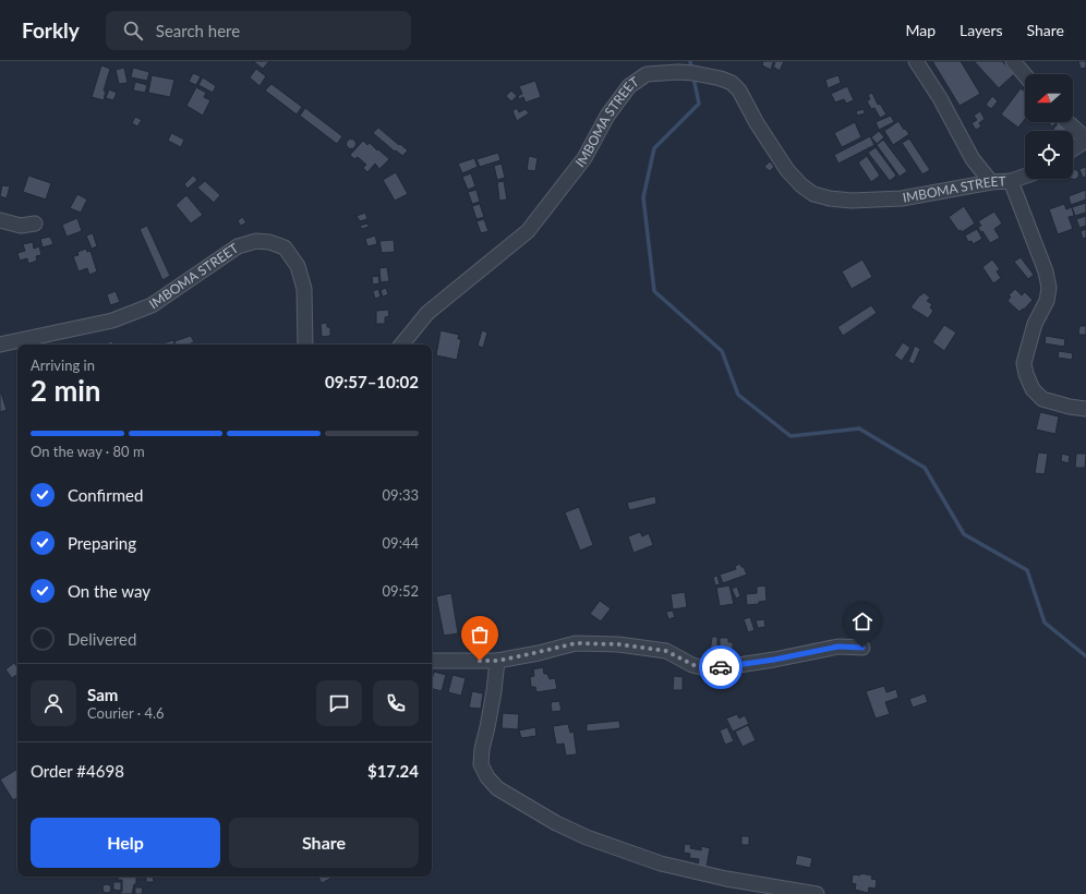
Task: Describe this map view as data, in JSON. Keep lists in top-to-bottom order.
{
  "streets": {
    "street": ["IMBOMA STREET"]
  },
  "north": "left",
  "page": {
    "header": "Forkly",
    "search": "Search here",
    "nav": ["Map", "Layers", "Share"],
    "heading": ["2 min", "Arriving in", "09:57–10:02"],
    "panel": [
      "Sam",
      "Courier · 4.6",
      "Order #4698",
      "$17.24"
    ],
    "bar": "On the way · 80 m",
    "list": [
      ["Confirmed", "09:33"],
      ["Preparing", "09:44"],
      ["On the way", "09:52"],
      "Delivered"
    ],
    "buttons": ["Help", "Share"]
  }
}
